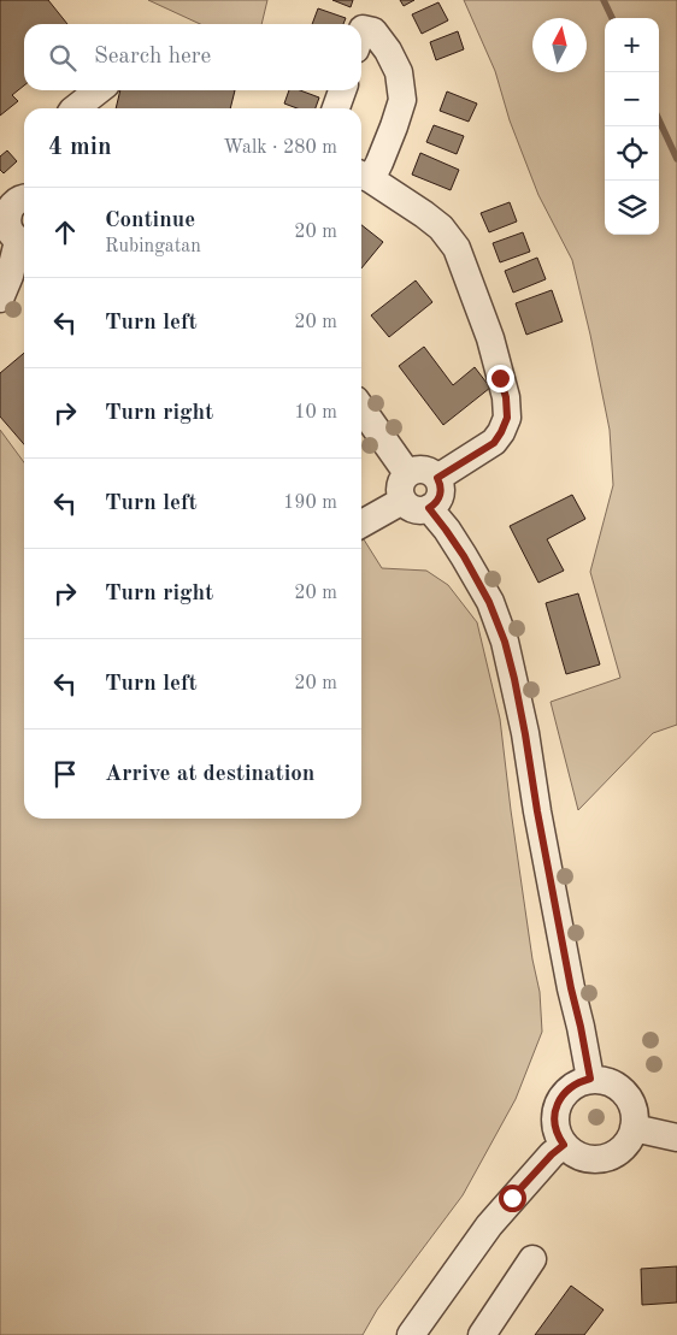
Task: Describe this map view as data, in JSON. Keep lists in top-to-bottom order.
{
  "north": "top",
  "page": {
    "map_buttons": ["+", "−"],
    "search": "Search here",
    "heading": ["4 min", "Walk · 280 m"],
    "list": [
      ["Continue", "Rubingatan", "20 m"],
      ["Turn left", "20 m"],
      ["Turn right", "10 m"],
      ["Turn left", "190 m"],
      ["Turn right", "20 m"],
      ["Turn left", "20 m"],
      "Arrive at destination"
    ]
  }
}
